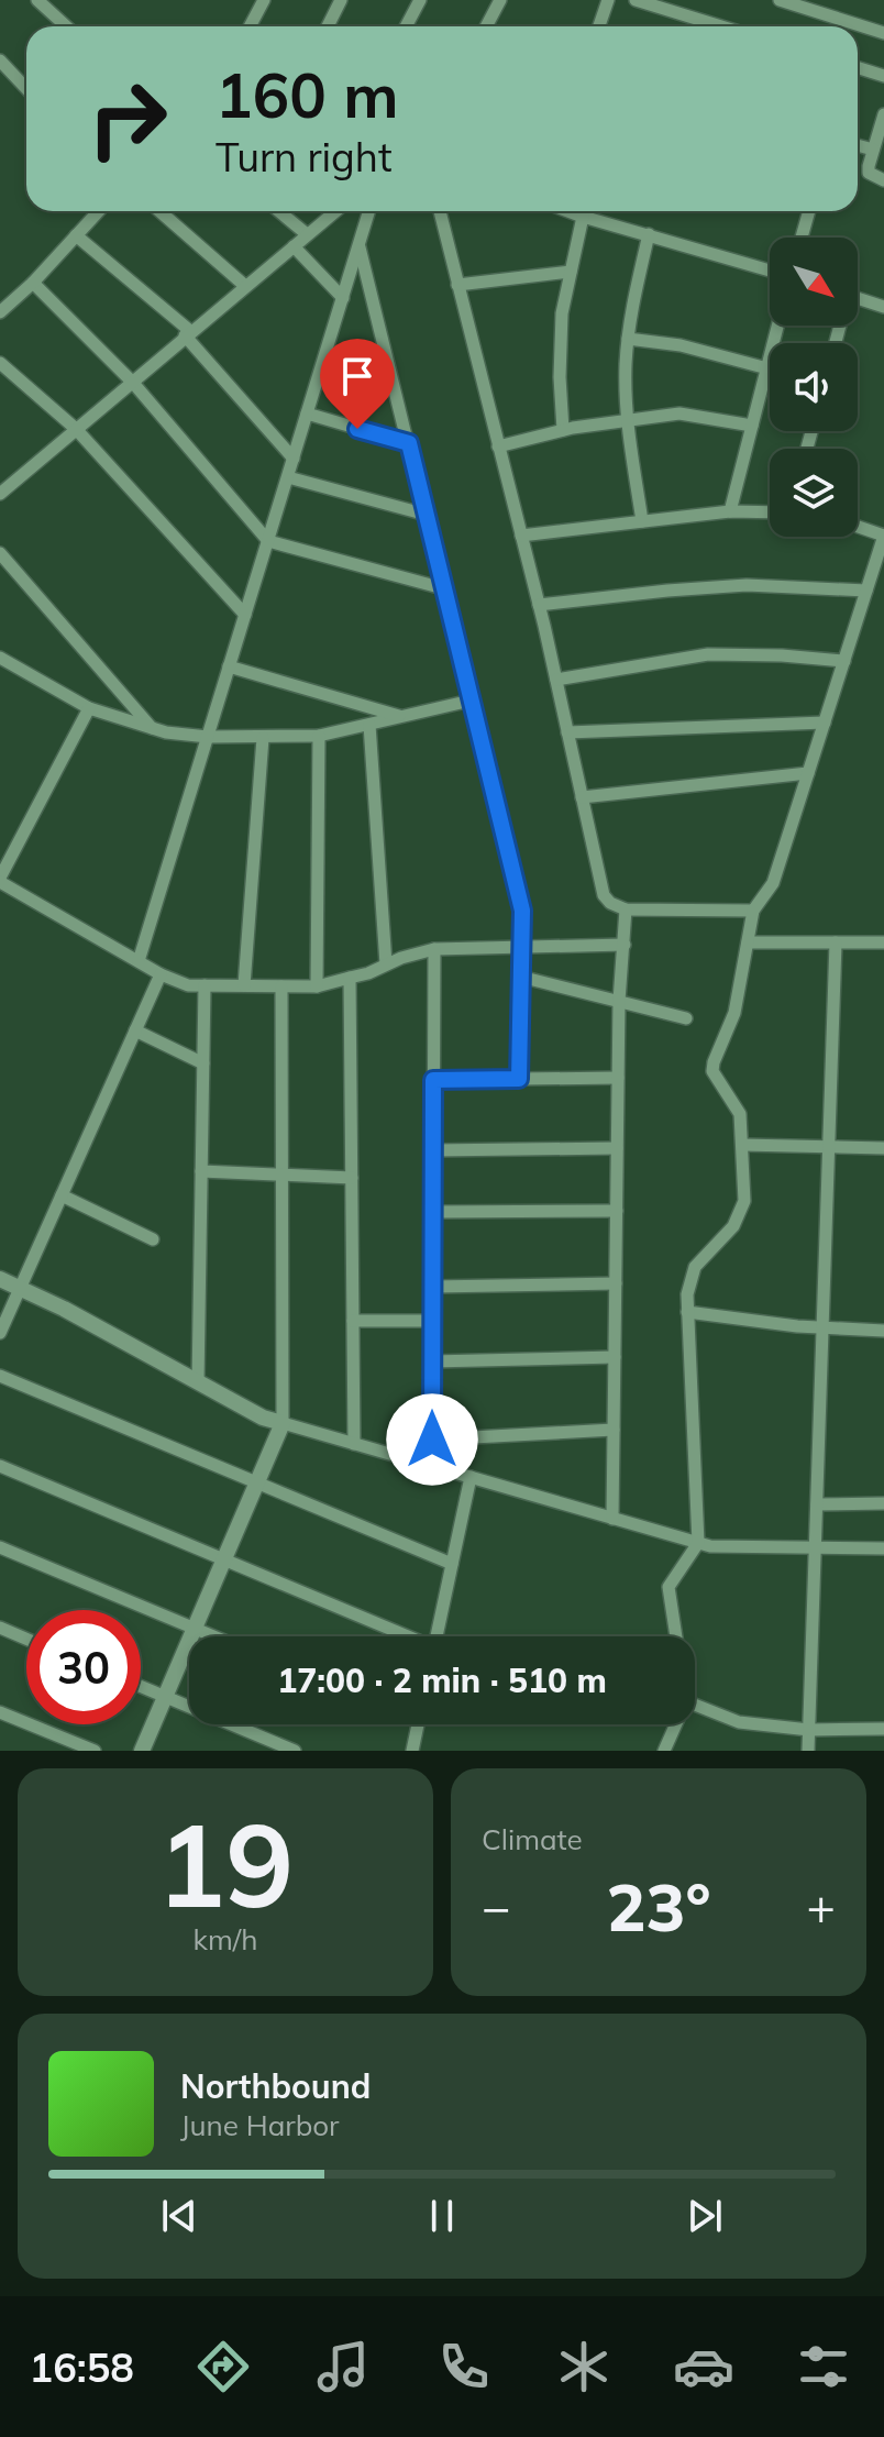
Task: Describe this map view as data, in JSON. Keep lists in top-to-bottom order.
{
  "north": "bottom right",
  "page": {
    "turn": ["160 m", "Turn right"],
    "limit": "30",
    "trip": "17:00 · 2 min · 510 m",
    "tile": [
      ["19", "km/h"],
      "Climate"
    ],
    "heat": ["−", "23°", "+"],
    "song": ["Northbound", "June Harbor"],
    "tabs": "16:58"
  }
}
